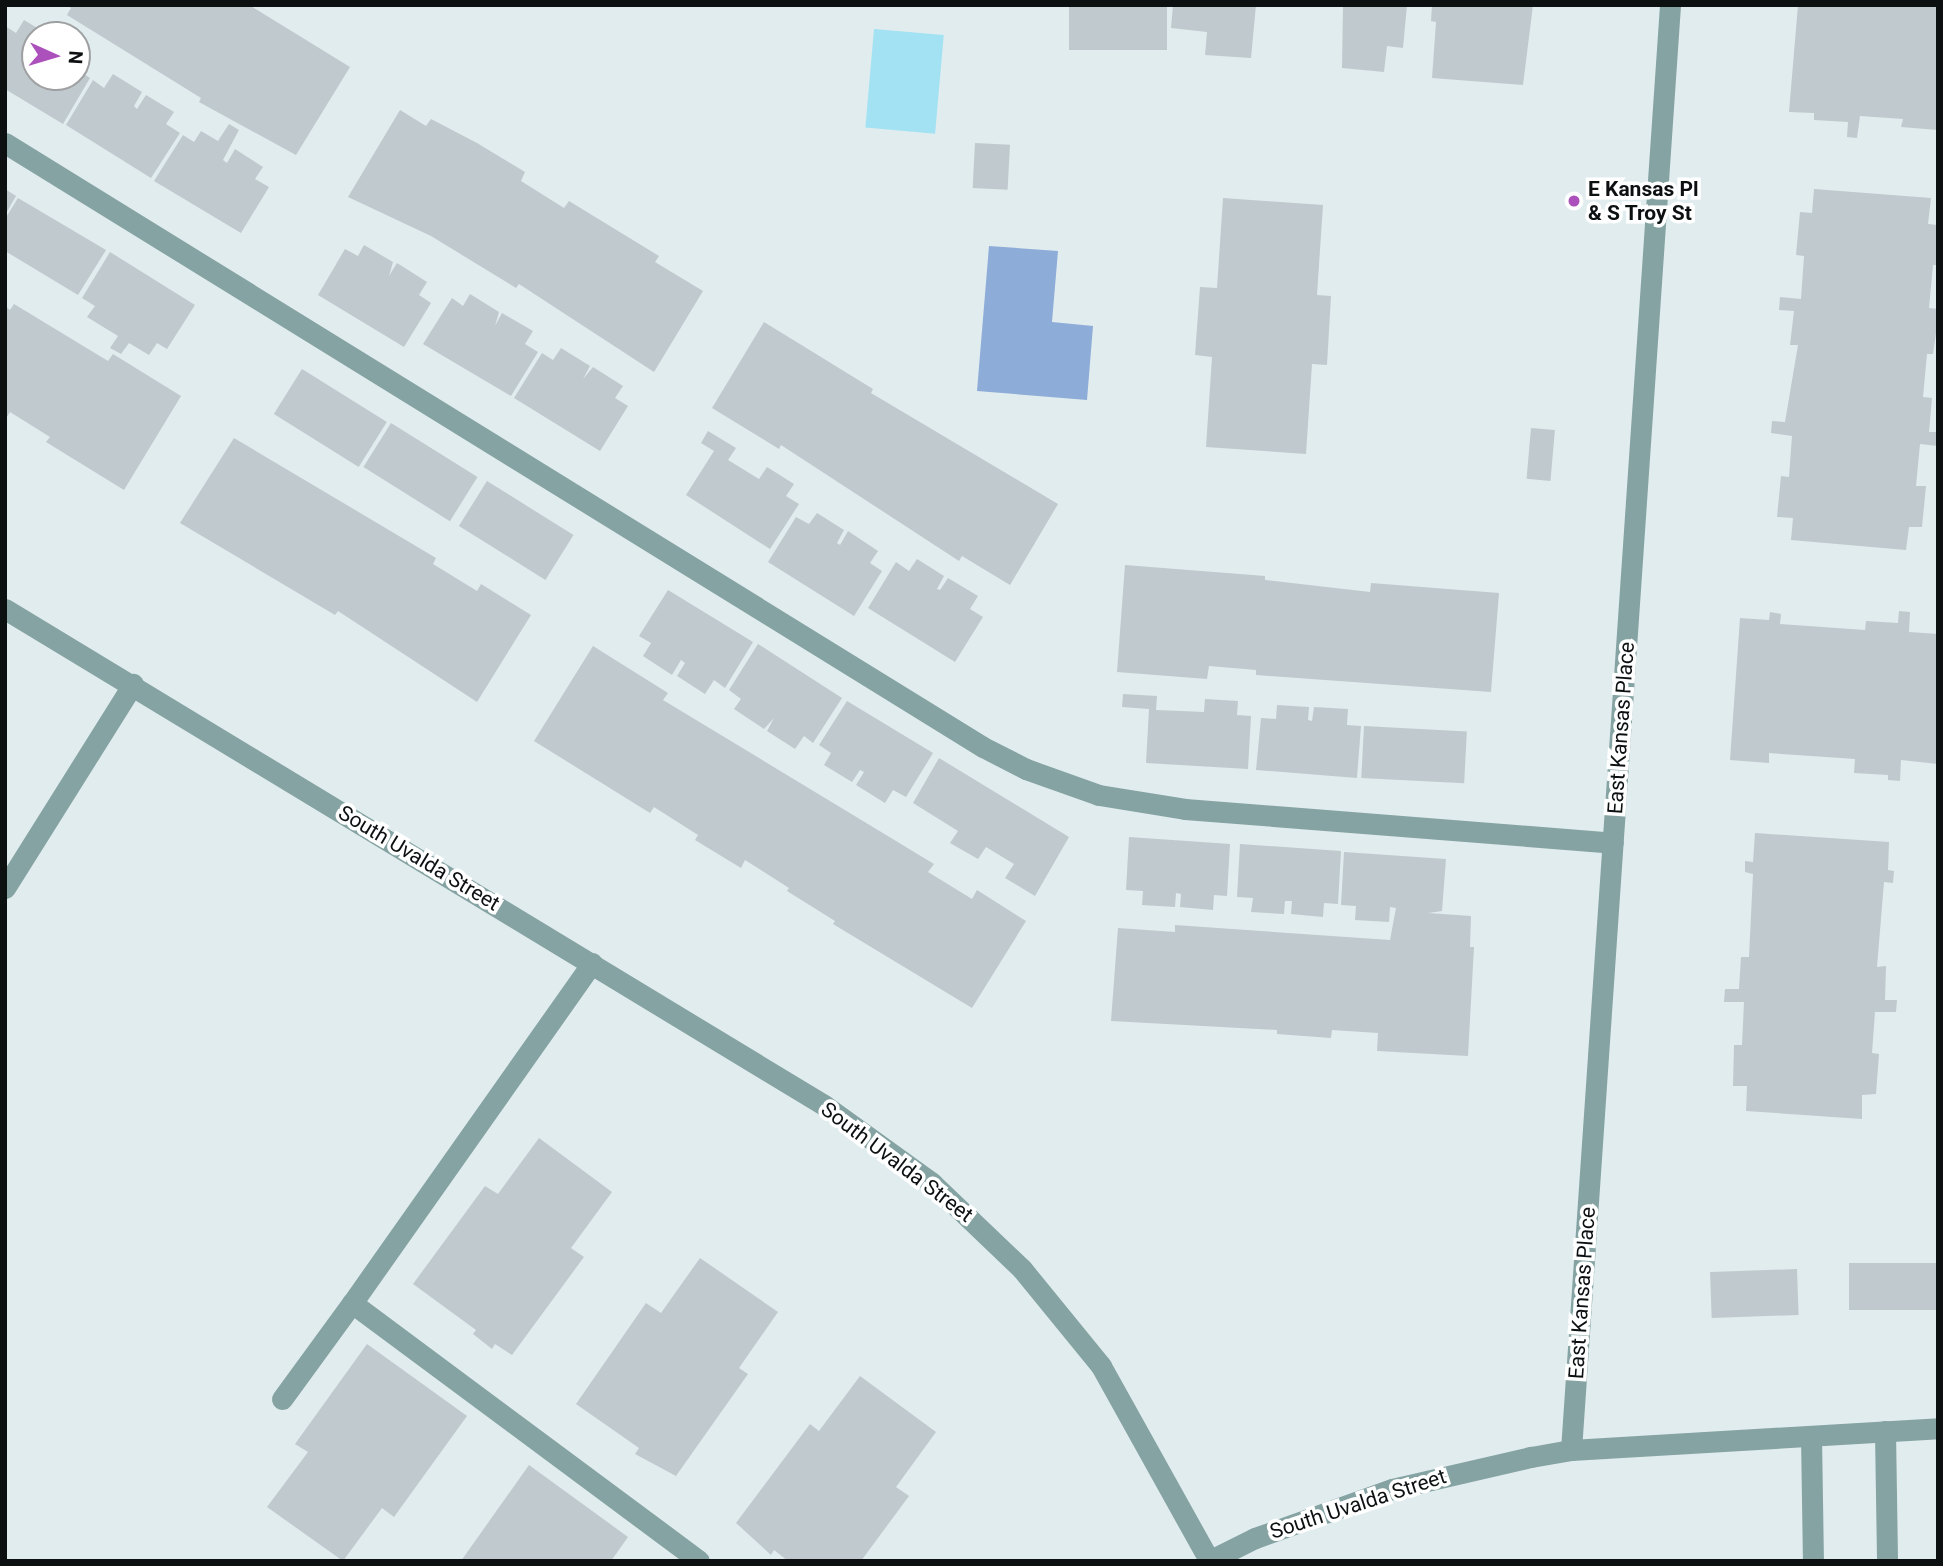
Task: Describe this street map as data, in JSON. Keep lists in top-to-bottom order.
{
  "streets": {
    "street": ["East Kansas Place", "South Uvalda Street"]
  },
  "crossings": [
    ["East Kansas Place", "South Uvalda Street"]
  ],
  "places": ["E Kansas Pl & S Troy St"],
  "north": "right"
}
